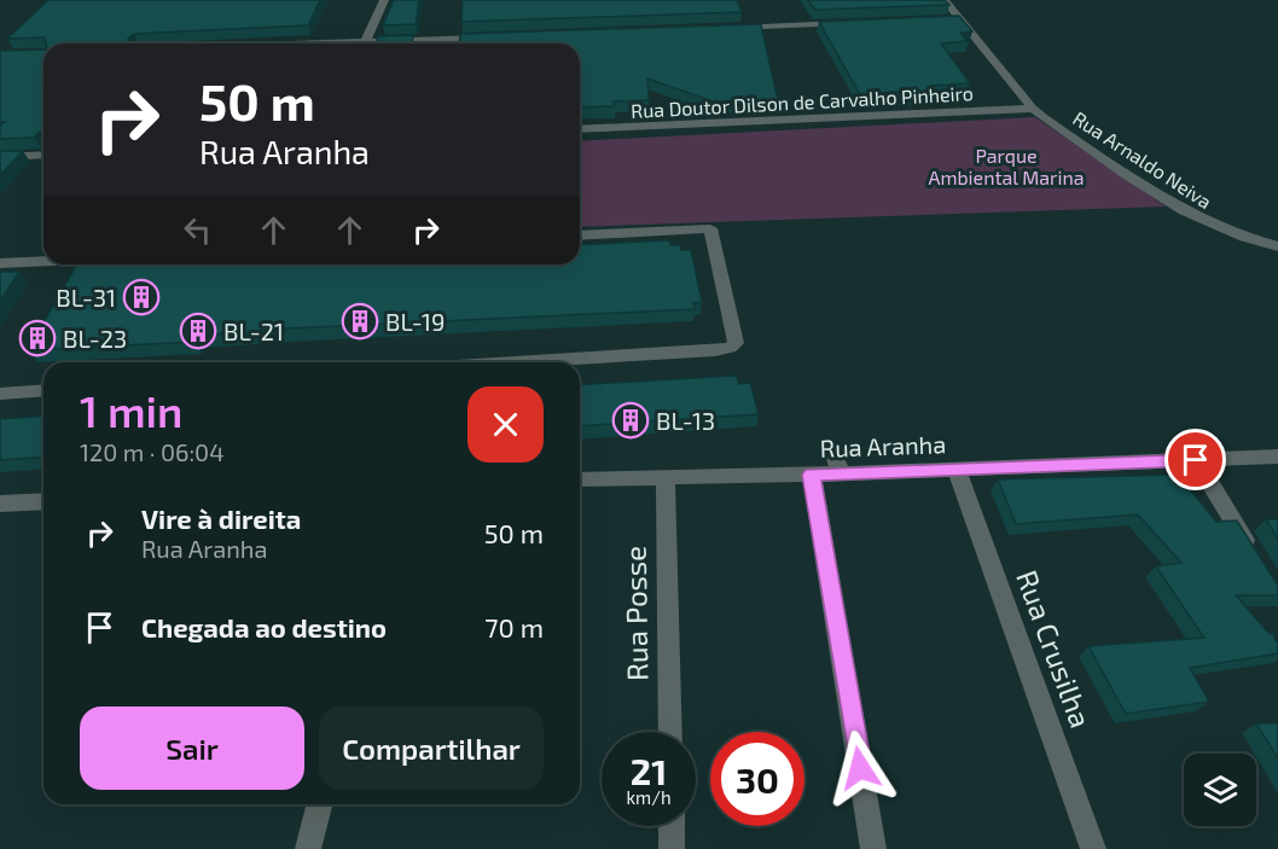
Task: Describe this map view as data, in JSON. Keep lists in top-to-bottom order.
{
  "streets": {
    "street": [
      "Rua Doutor Dilson de Carvalho Pinheiro",
      "Rua Arnaldo Neiva",
      "Rua Aranha",
      "Rua Posse",
      "Rua Crusilha"
    ]
  },
  "crossings": [
    ["Rua Doutor Dilson de Carvalho Pinheiro", "Rua Arnaldo Neiva"],
    ["Rua Aranha", "Rua Posse"],
    ["Rua Aranha", "Rua Crusilha"]
  ],
  "parks": ["Parque Ambiental Marina"],
  "places": {
    "building": [
      "BL-31",
      "BL-19",
      "BL-21",
      "BL-23",
      "BL-13"
    ]
  },
  "page": {
    "turn": ["50 m", "Rua Aranha"],
    "heading": ["1 min", "120 m · 06:04"],
    "list": [
      {
        "name": "Vire à direita",
        "note": "Rua Aranha",
        "value": "50 m"
      },
      {
        "name": "Chegada ao destino",
        "value": "70 m"
      }
    ],
    "buttons": ["Sair", "Compartilhar"],
    "speed": "21 km/h",
    "limit": "30"
  }
}
